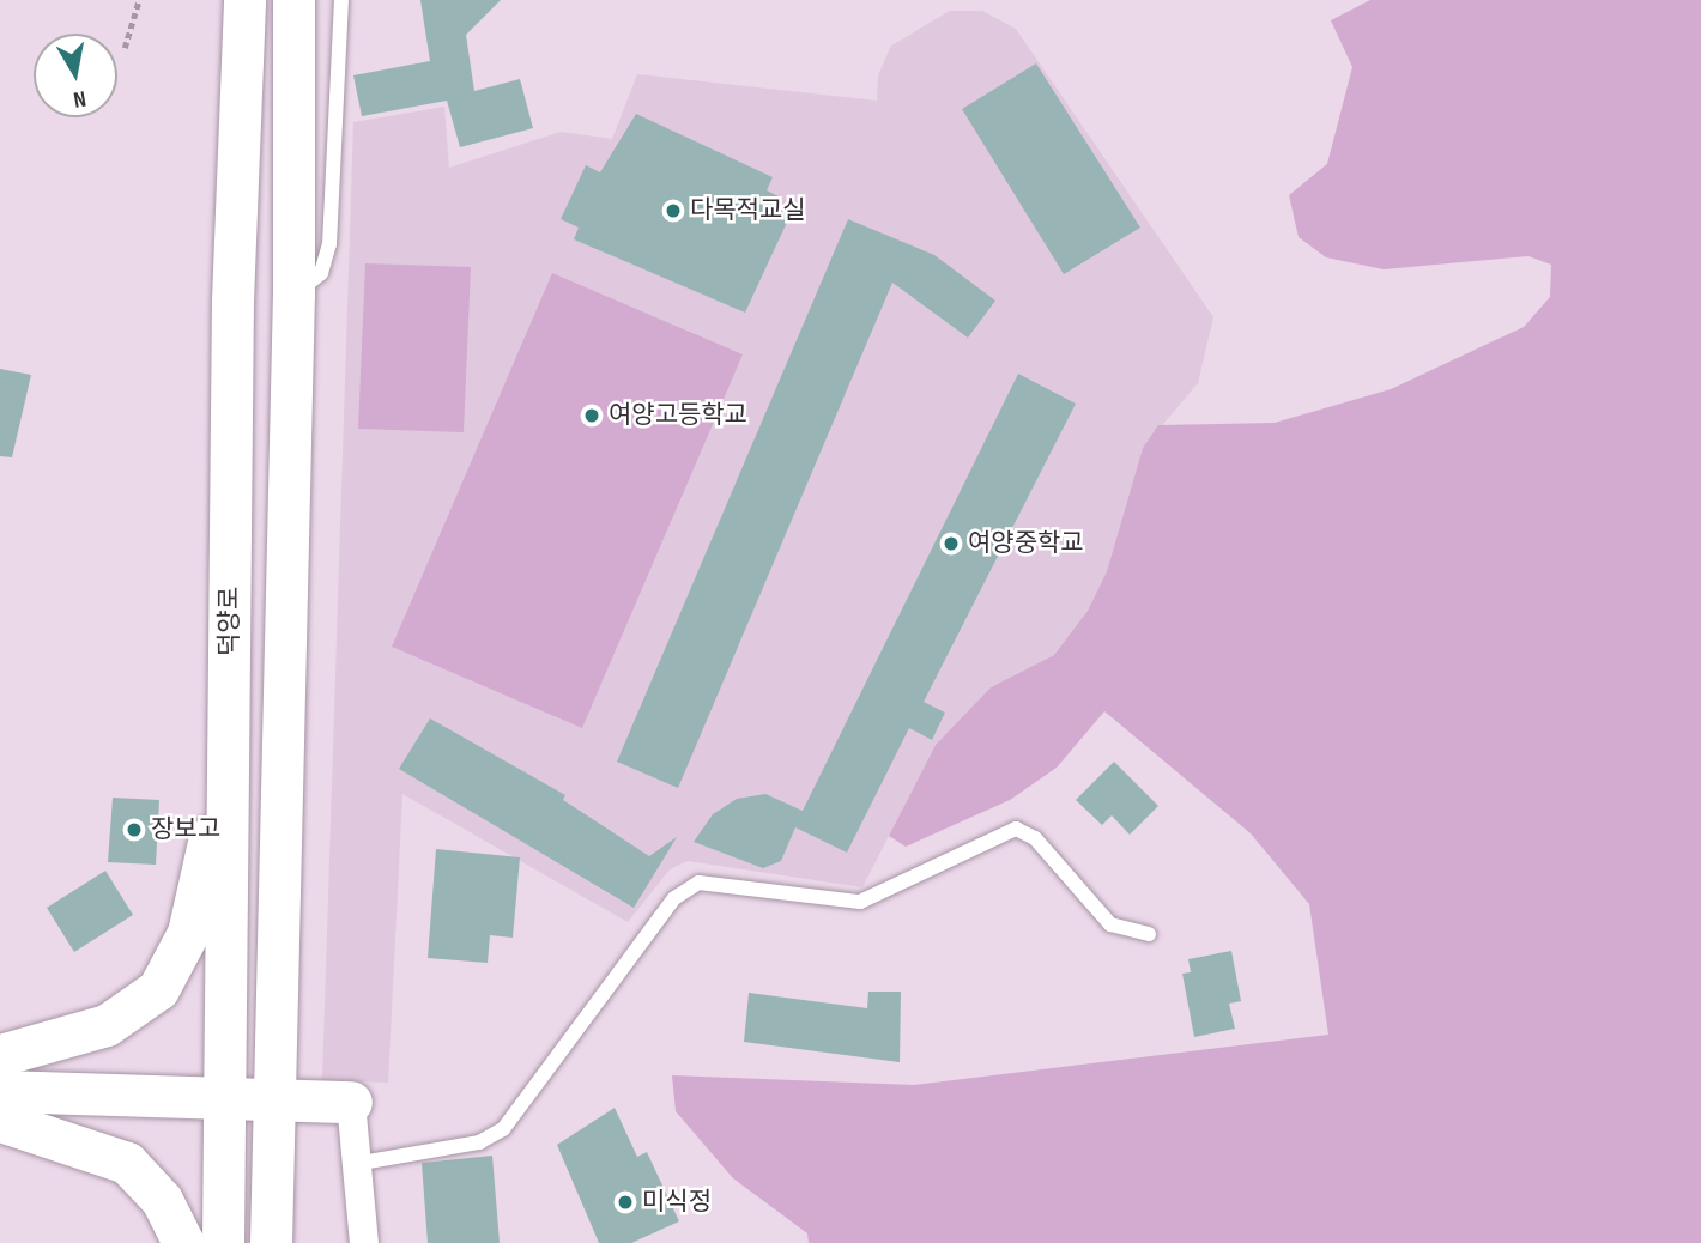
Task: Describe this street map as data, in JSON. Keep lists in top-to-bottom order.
{
  "streets": {
    "main road": ["덕양로"]
  },
  "places": [
    "다목적교실",
    "여양고등학교",
    "여양중학교",
    "장보고",
    "미식정"
  ],
  "north": "bottom"
}
